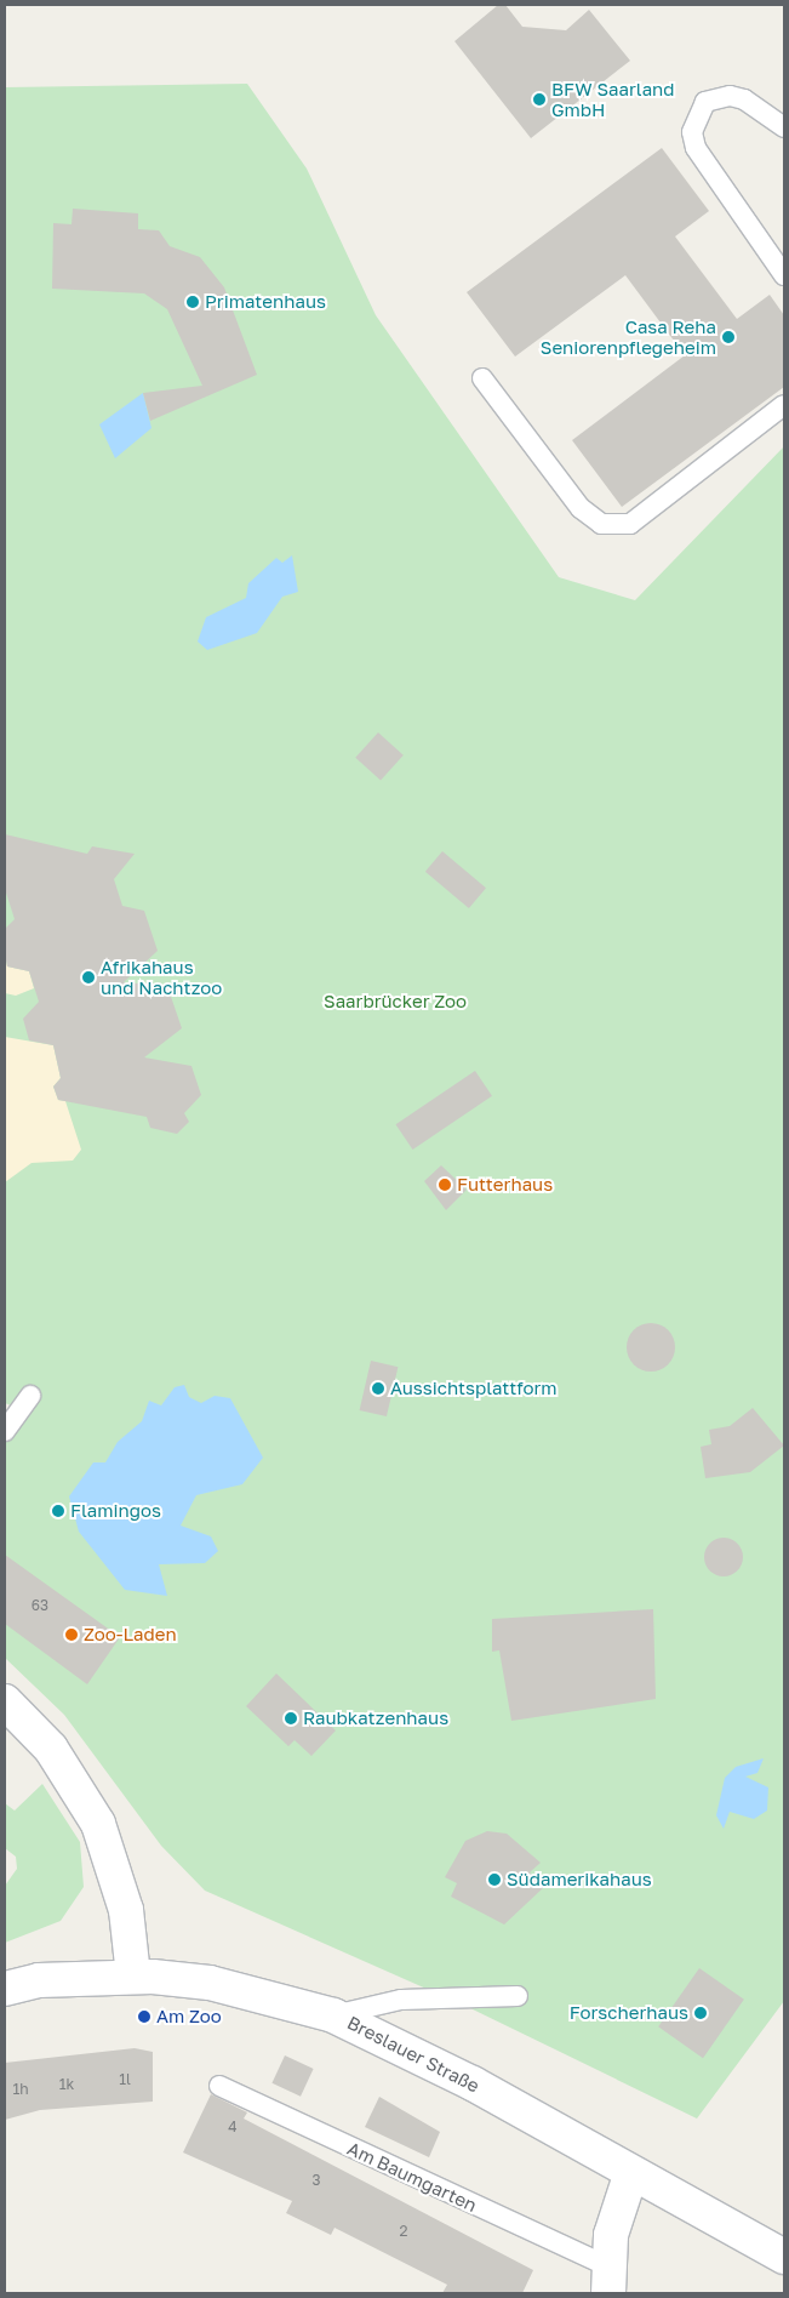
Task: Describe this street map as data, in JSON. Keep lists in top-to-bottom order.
{
  "streets": {
    "street": ["Breslauer Straße"],
    "lane": ["Am Baumgarten"]
  },
  "parks": ["Saarbrücker Zoo"],
  "places": [
    "BFW Saarland GmbH",
    "Primatenhaus",
    "Casa Reha Seniorenpflegeheim",
    "Afrikahaus und Nachtzoo",
    "Futterhaus",
    "Aussichtsplattform",
    "Flamingos",
    "Zoo-Laden",
    "Raubkatzenhaus",
    "Südamerikahaus",
    "Forscherhaus",
    "Am Zoo"
  ],
  "house_numbers": [
    "63",
    "1l",
    "1k",
    "1h",
    "4",
    "3",
    "2"
  ]
}
